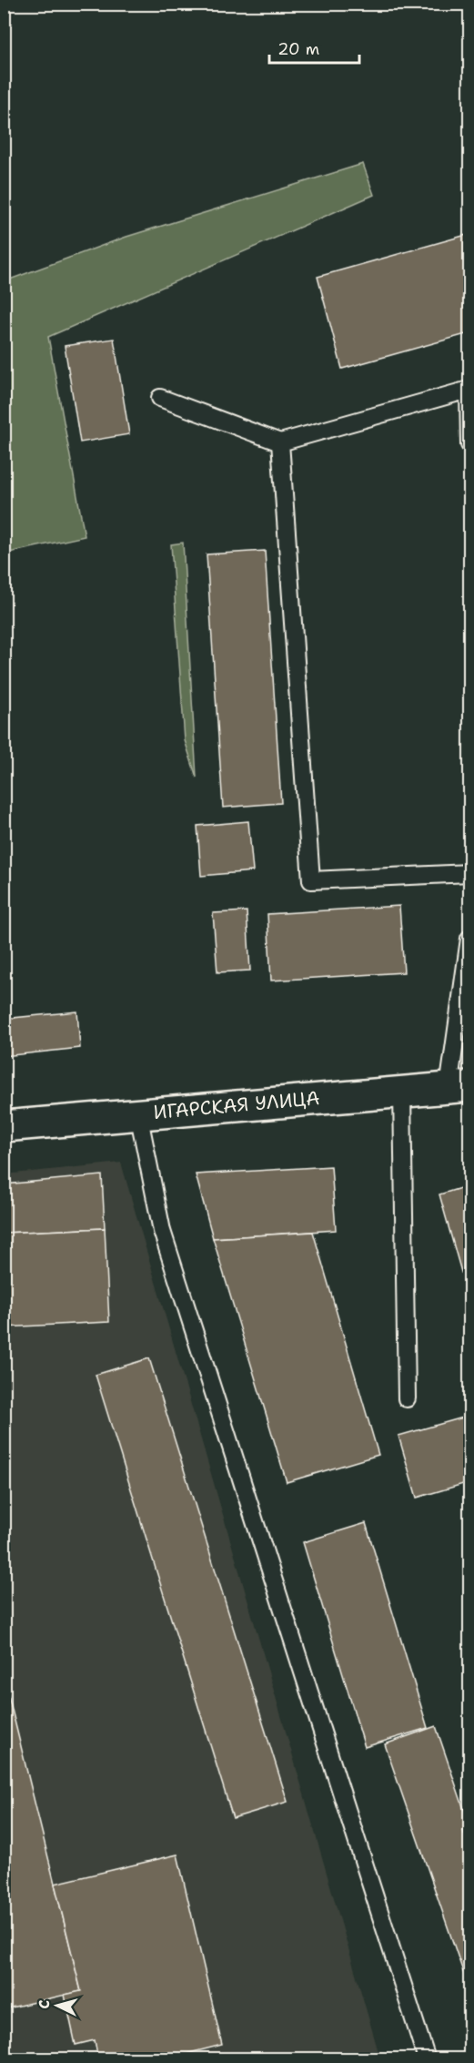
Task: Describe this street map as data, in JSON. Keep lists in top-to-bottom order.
{
  "streets": {
    "street": ["ИГАРСКАЯ УЛИЦА"]
  },
  "scale_bar": "20 m",
  "north": "left"
}
